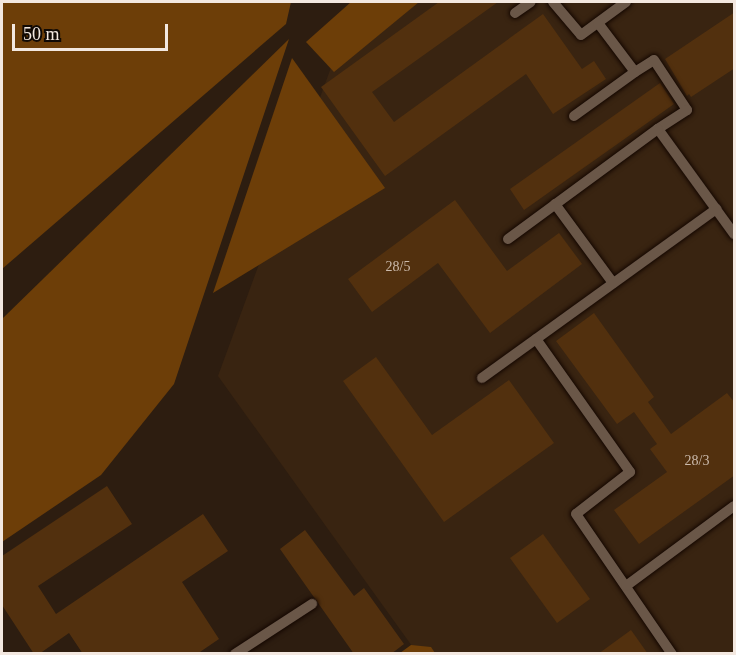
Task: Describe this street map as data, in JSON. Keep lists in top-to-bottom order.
{
  "house_numbers": ["28/5", "28/3"],
  "scale_bar": "50 m"
}
